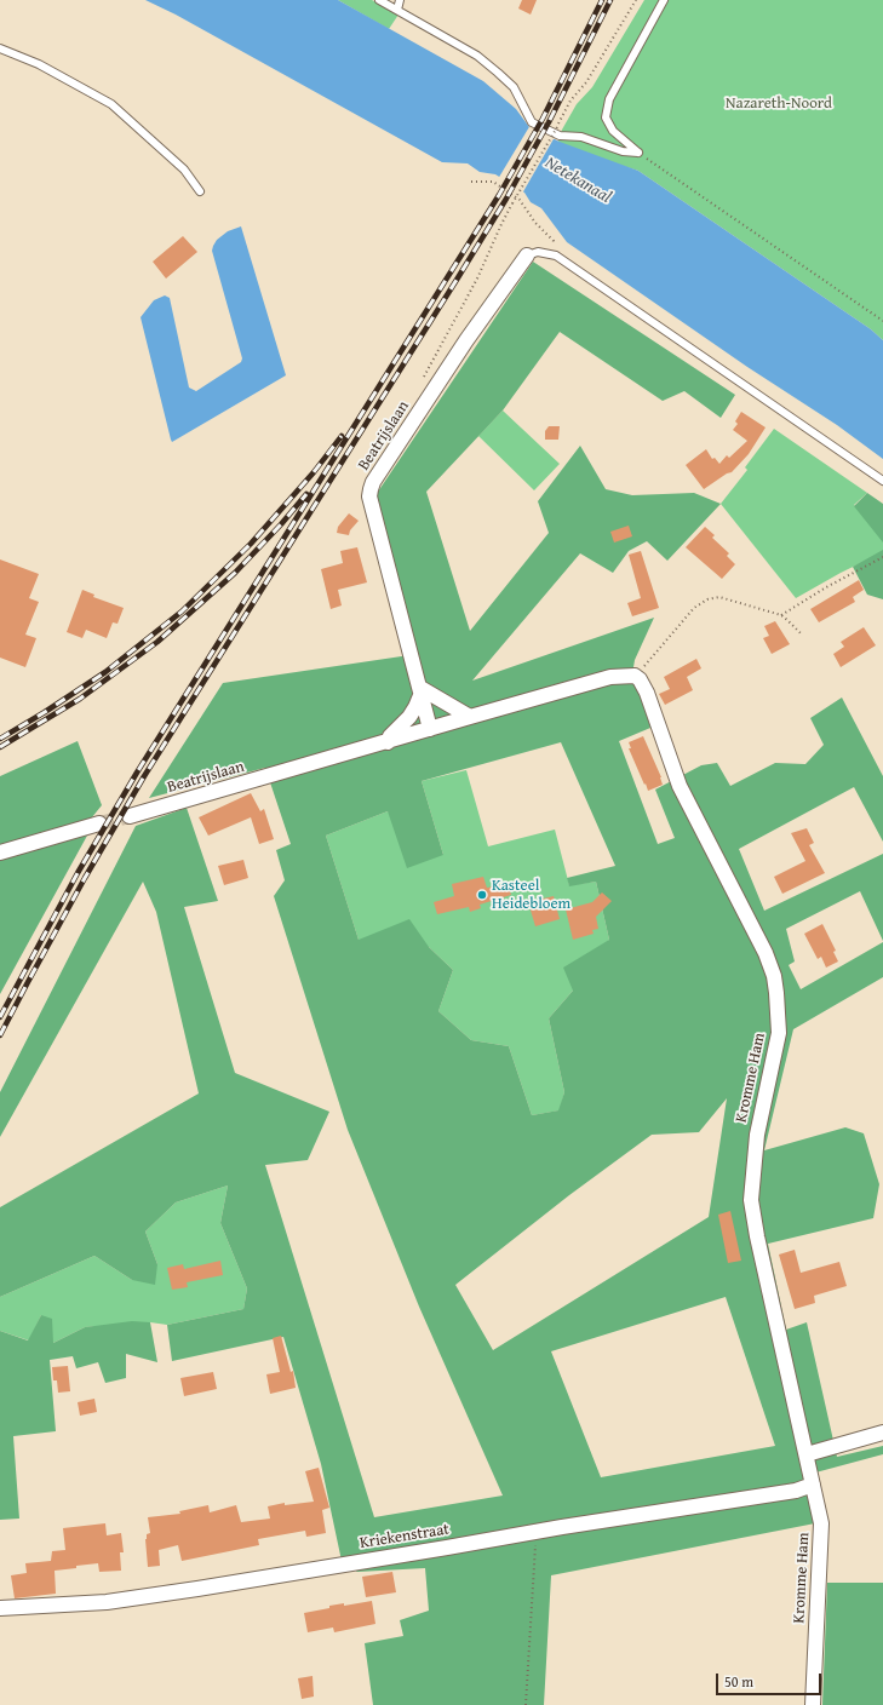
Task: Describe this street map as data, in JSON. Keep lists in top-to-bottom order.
{
  "streets": {
    "street": ["Beatrijslaan", "Kromme Ham", "Kriekenstraat"]
  },
  "crossings": [
    ["Beatrijslaan", "Kromme Ham"],
    ["Kromme Ham", "Kriekenstraat"]
  ],
  "water": ["Netekanaal"],
  "parks": ["Nazareth-Noord"],
  "places": ["Kasteel Heidebloem"],
  "scale_bar": "50 m"
}
